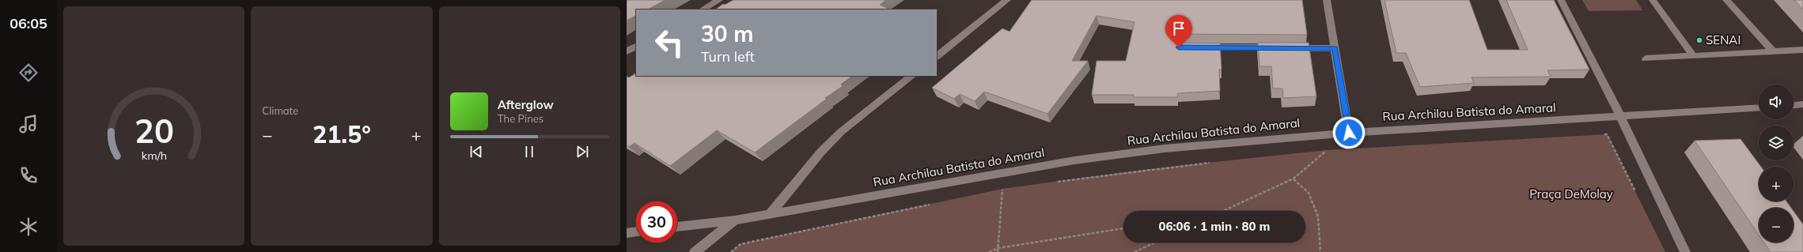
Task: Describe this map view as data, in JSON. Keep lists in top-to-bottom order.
{
  "streets": {
    "street": ["Rua Archilau Batista do Amaral"]
  },
  "parks": ["Praça DeMolay"],
  "places": ["SENAI"],
  "page": {
    "tabs": "06:05",
    "tile": "Climate",
    "turn": ["30 m", "Turn left"],
    "map_buttons": ["+", "−"],
    "song": ["Afterglow", "The Pines"],
    "heat": ["−", "21.5°", "+"],
    "limit": "30",
    "trip": "06:06 · 1 min · 80 m",
    "gauge": ["20", "km/h"]
  }
}
